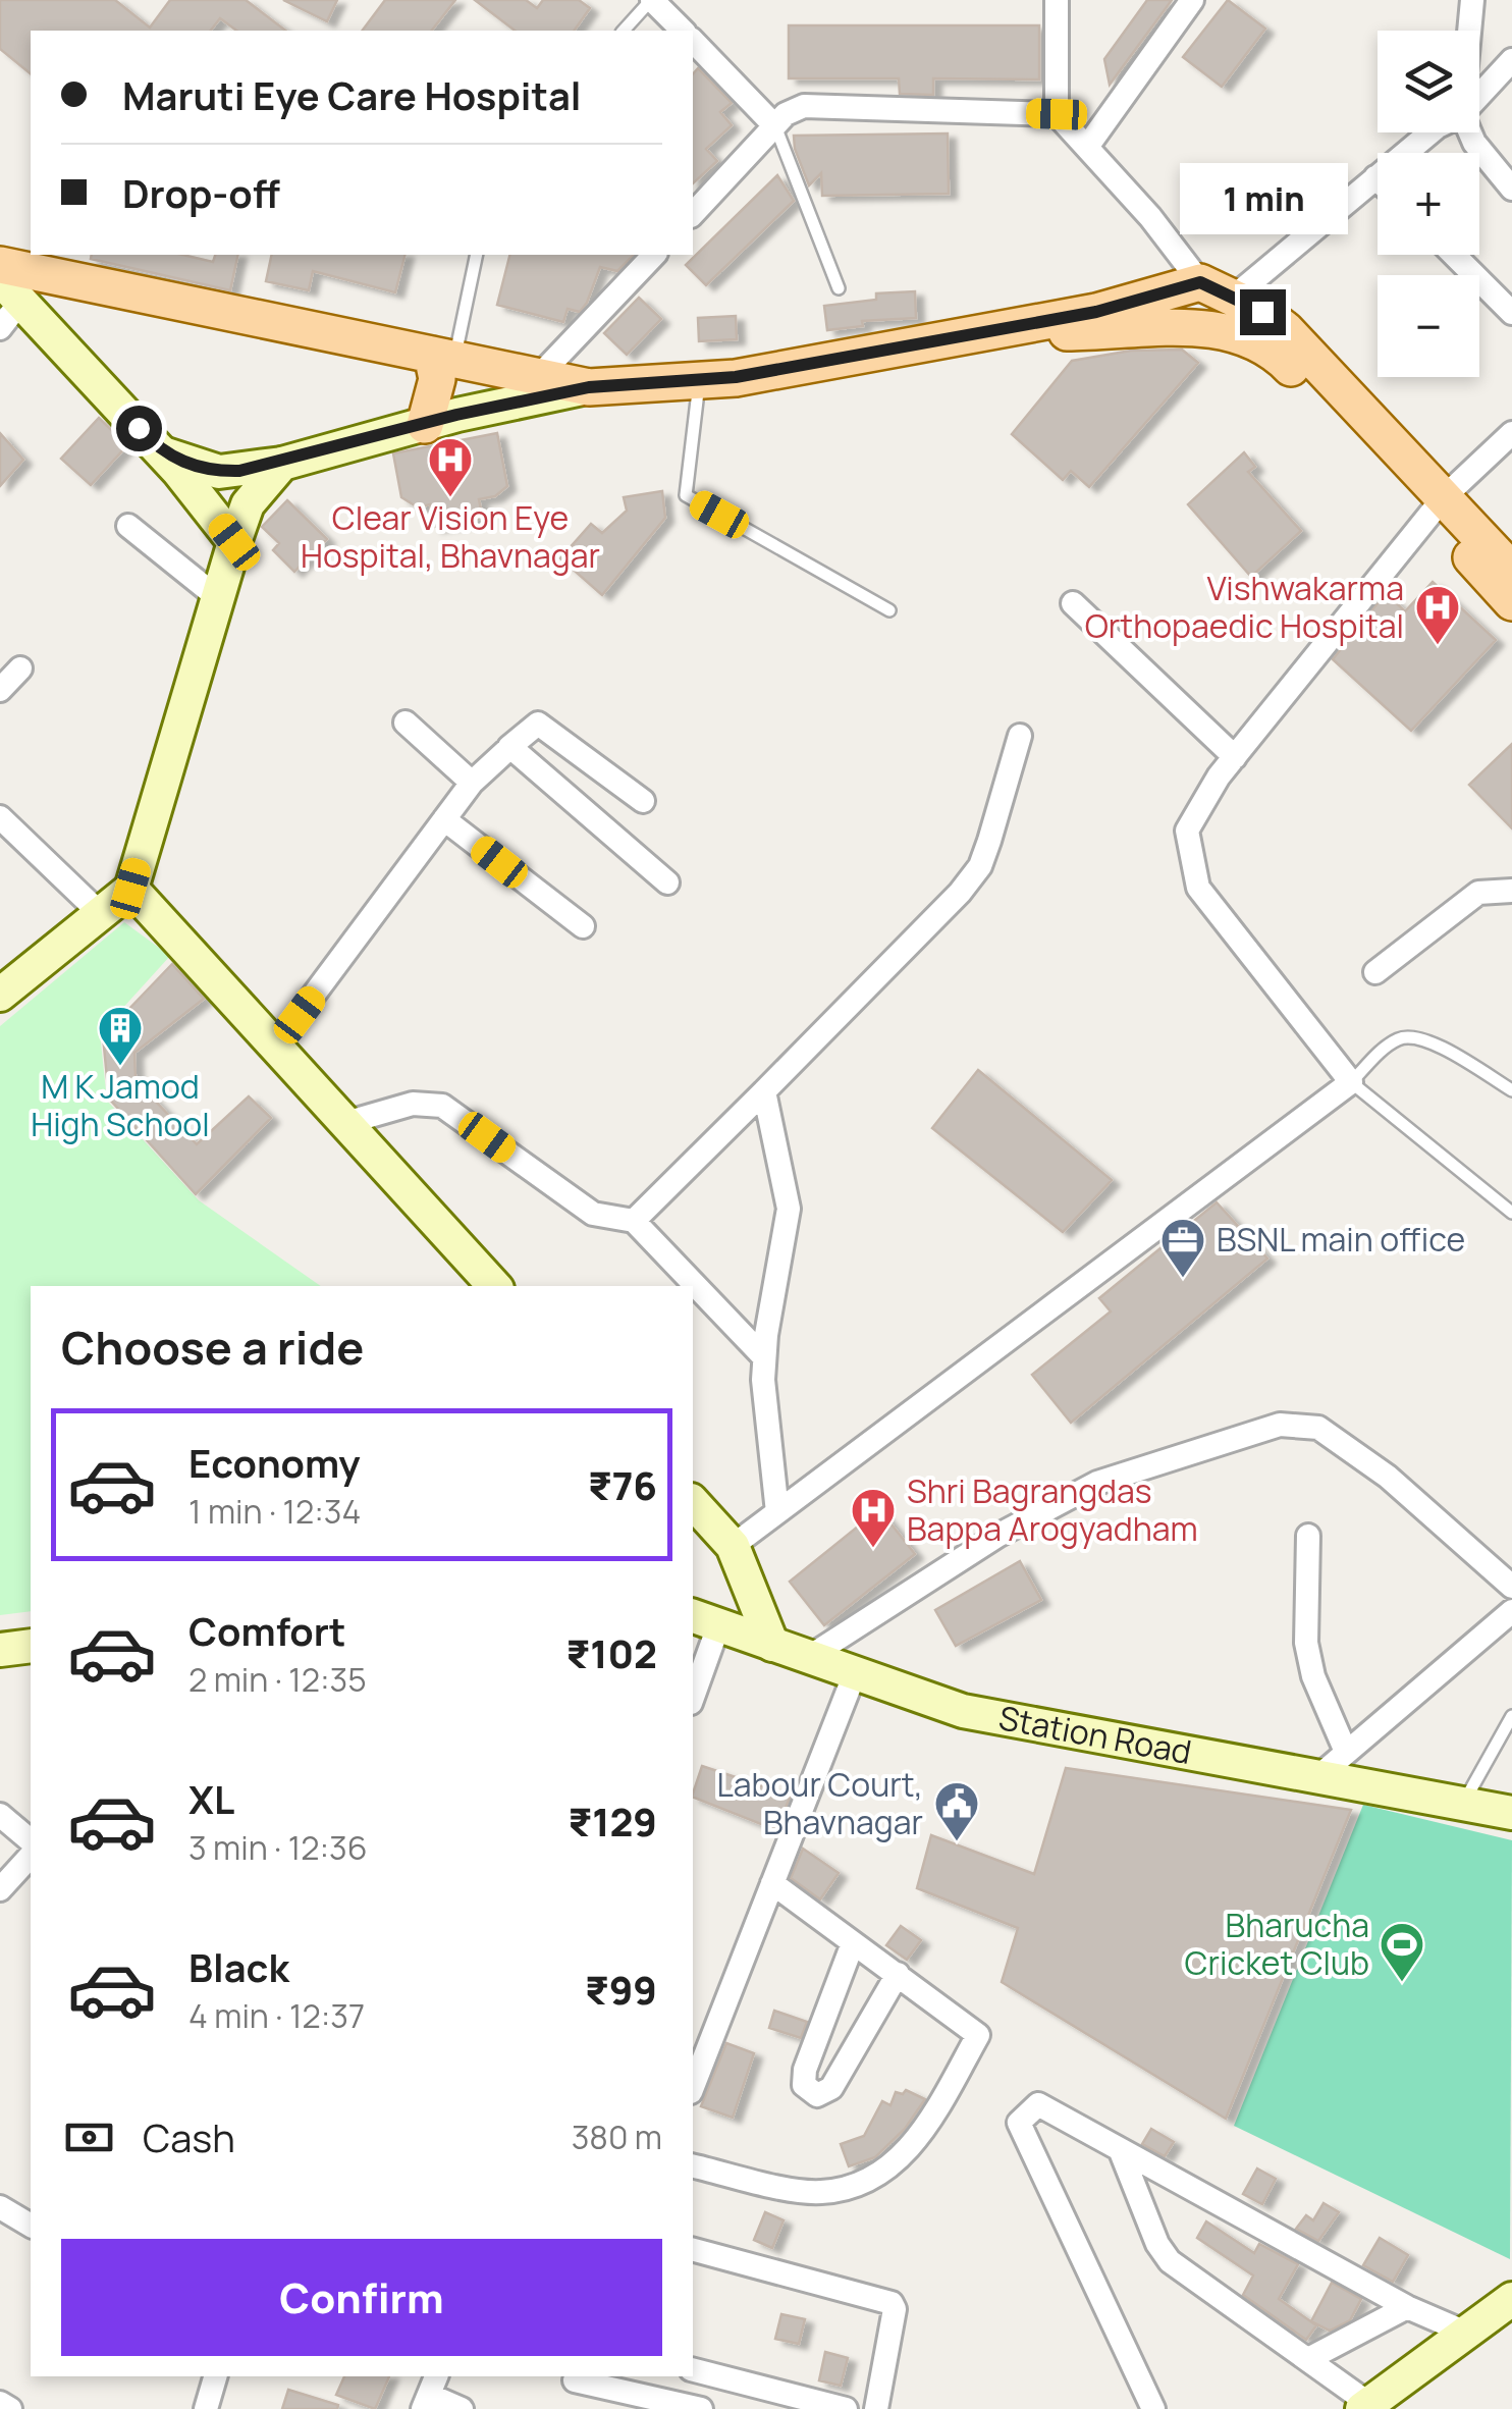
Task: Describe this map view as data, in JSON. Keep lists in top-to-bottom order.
{
  "streets": {
    "main road": ["Station Road"]
  },
  "places": {
    "hospital": ["Clear Vision Eye Hospital, Bhavnagar", "Vishwakarma Orthopaedic Hospital", "Shri Bagrangdas Bappa Arogyadham"],
    "building": ["M K Jamod High School"],
    "office": ["BSNL main office"],
    "public building": ["Labour Court, Bhavnagar"],
    "sports": ["Bharucha Cricket Club"]
  },
  "page": {
    "map_buttons": ["+", "−"],
    "banner": ["Maruti Eye Care Hospital", "Drop-off"],
    "bubble": "1 min",
    "heading": "Choose a ride",
    "list": [
      {
        "name": "Economy",
        "note": "1 min · 12:34",
        "value": "₹76"
      },
      {
        "name": "Comfort",
        "note": "2 min · 12:35",
        "value": "₹102"
      },
      {
        "name": "XL",
        "note": "3 min · 12:36",
        "value": "₹129"
      },
      {
        "name": "Black",
        "note": "4 min · 12:37",
        "value": "₹99"
      }
    ],
    "pay": ["Cash", "380 m"],
    "buttons": "Confirm"
  }
}
